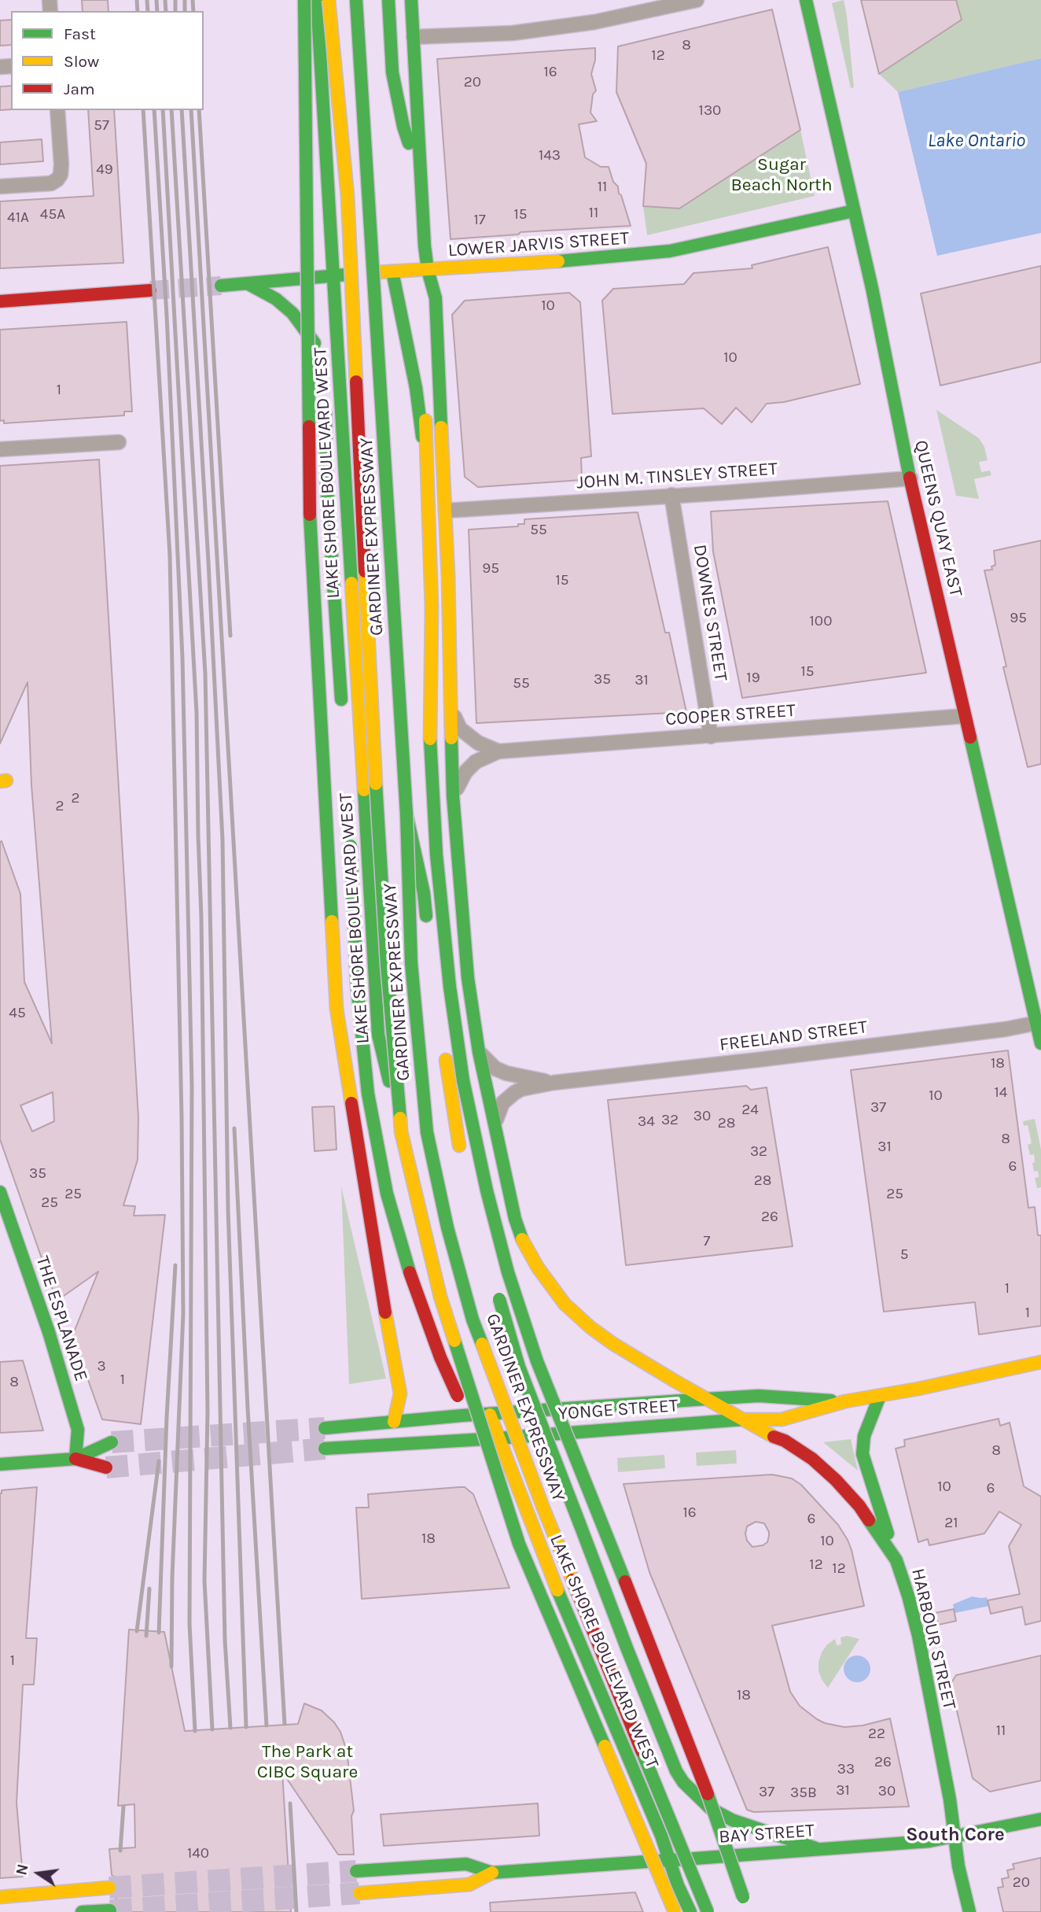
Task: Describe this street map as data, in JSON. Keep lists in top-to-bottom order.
{
  "streets": {
    "main road": [
      "LOWER JARVIS STREET",
      "LAKE SHORE BOULEVARD WEST",
      "QUEENS QUAY EAST",
      "GARDINER EXPRESSWAY",
      "THE ESPLANADE",
      "YONGE STREET",
      "HARBOUR STREET",
      "BAY STREET"
    ],
    "street": [
      "JOHN M. TINSLEY STREET",
      "DOWNES STREET",
      "COOPER STREET",
      "FREELAND STREET"
    ]
  },
  "crossings": [
    ["LOWER JARVIS STREET", "LAKE SHORE BOULEVARD WEST"],
    ["LOWER JARVIS STREET", "QUEENS QUAY EAST"],
    ["LAKE SHORE BOULEVARD WEST", "YONGE STREET"],
    ["LAKE SHORE BOULEVARD WEST", "BAY STREET"],
    ["JOHN M. TINSLEY STREET", "QUEENS QUAY EAST"],
    ["JOHN M. TINSLEY STREET", "DOWNES STREET"],
    ["QUEENS QUAY EAST", "COOPER STREET"],
    ["QUEENS QUAY EAST", "FREELAND STREET"],
    ["DOWNES STREET", "COOPER STREET"],
    ["YONGE STREET", "HARBOUR STREET"],
    ["HARBOUR STREET", "BAY STREET"]
  ],
  "districts": ["South Core"],
  "water": ["Lake Ontario"],
  "parks": ["Sugar Beach North", "The Park at CIBC Square"],
  "house_numbers": [
    "8",
    "12",
    "16",
    "20",
    "130",
    "57",
    "143",
    "49",
    "11",
    "11",
    "45A",
    "15",
    "41A",
    "17",
    "10",
    "10",
    "1",
    "55",
    "95",
    "15",
    "95",
    "100",
    "15",
    "19",
    "35",
    "31",
    "55",
    "2",
    "2",
    "45",
    "18",
    "14",
    "10",
    "37",
    "24",
    "30",
    "32",
    "34",
    "28",
    "8",
    "31",
    "32",
    "6",
    "35",
    "28",
    "25",
    "25",
    "25",
    "26",
    "7",
    "5",
    "1",
    "1",
    "3",
    "1",
    "8",
    "8",
    "10",
    "6",
    "16",
    "6",
    "21",
    "18",
    "10",
    "12",
    "12",
    "1",
    "18",
    "11",
    "22",
    "26",
    "33",
    "31",
    "30",
    "37",
    "35B",
    "140",
    "20"
  ],
  "legend": ["Fast", "Slow", "Jam"],
  "north": "left"
}
